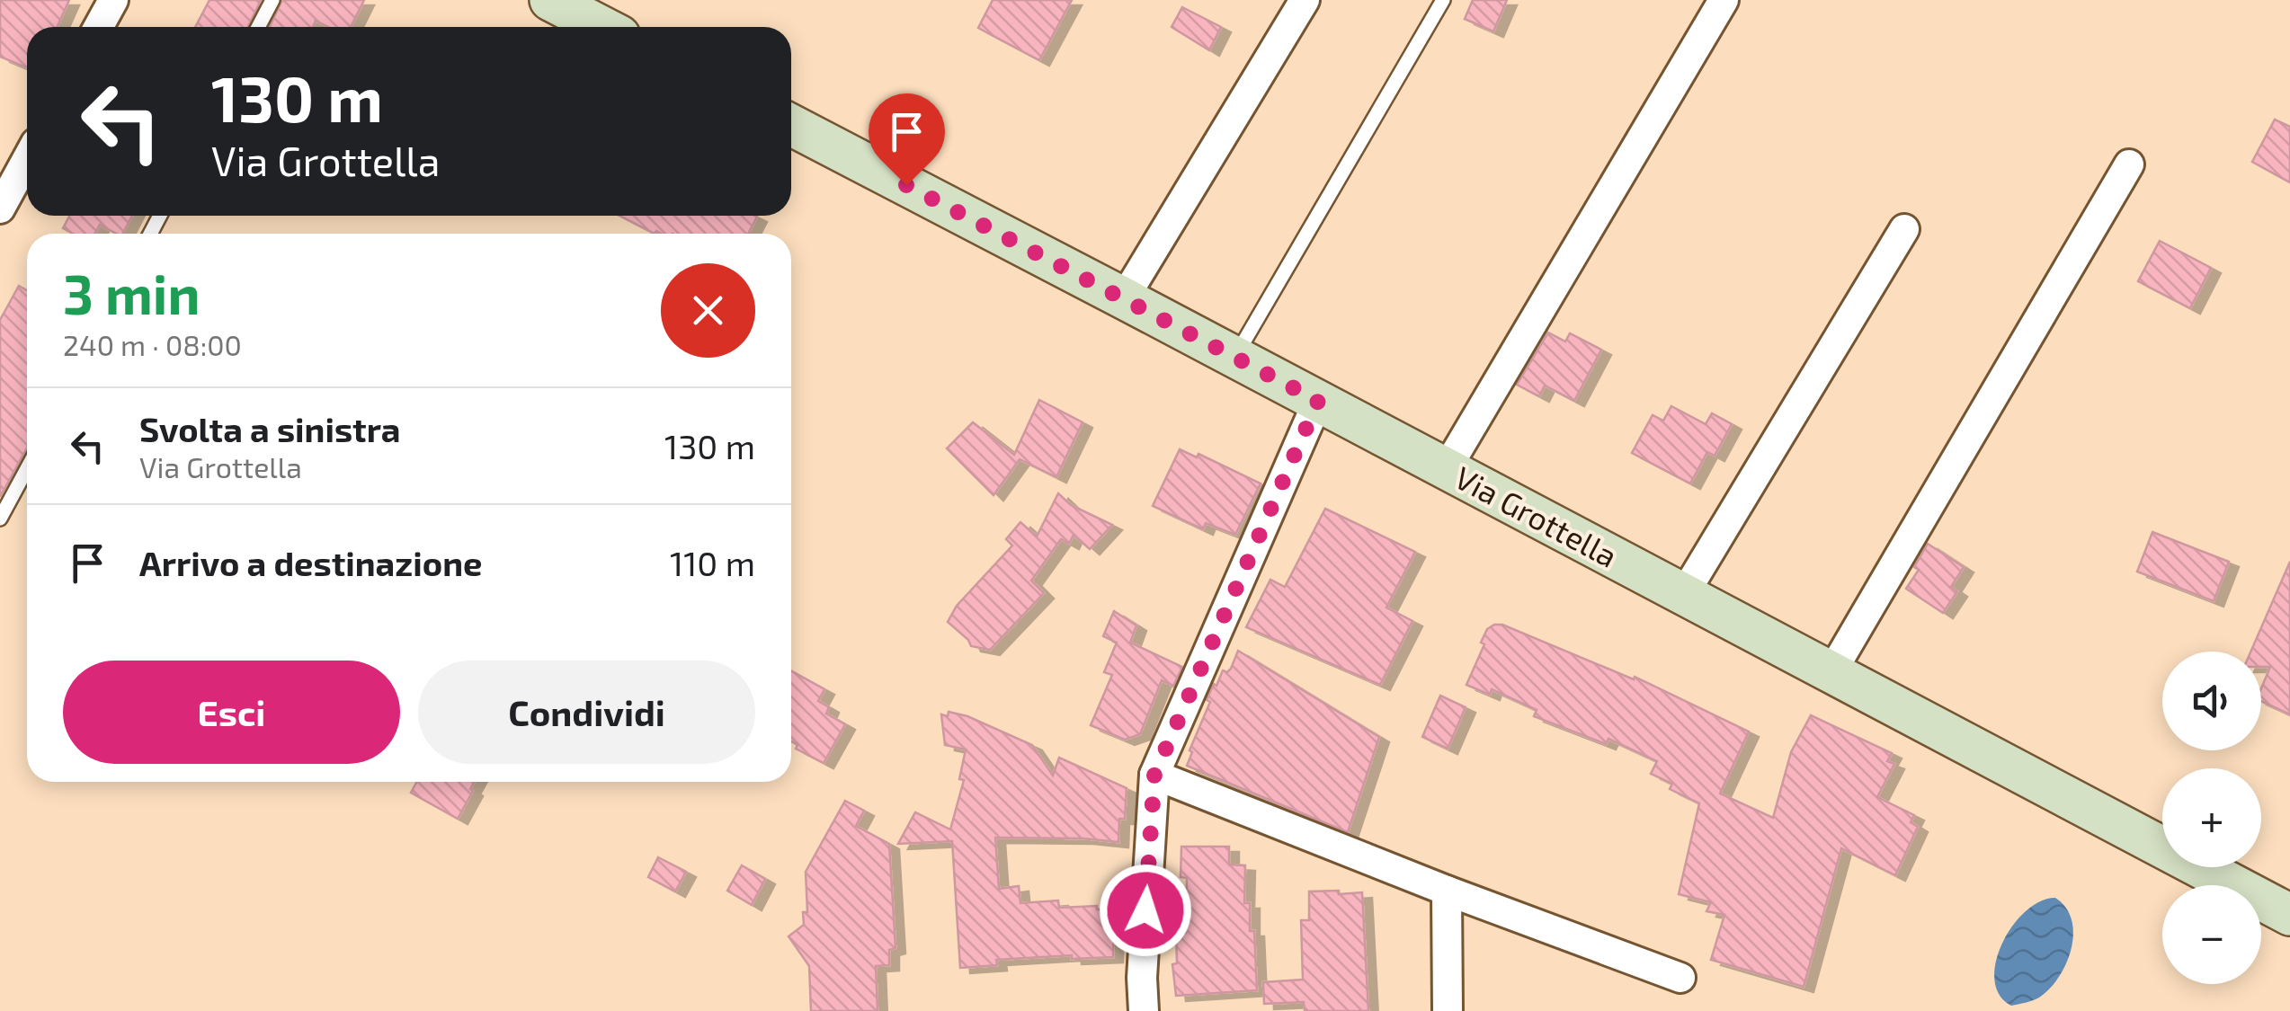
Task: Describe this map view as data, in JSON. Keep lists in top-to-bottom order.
{
  "streets": {
    "street": ["Via Grottella"]
  },
  "page": {
    "turn": ["130 m", "Via Grottella"],
    "heading": ["3 min", "240 m · 08:00"],
    "list": [
      {
        "name": "Svolta a sinistra",
        "note": "Via Grottella",
        "value": "130 m"
      },
      {
        "name": "Arrivo a destinazione",
        "value": "110 m"
      }
    ],
    "buttons": ["Esci", "Condividi"],
    "map_buttons": ["+", "−"]
  }
}
